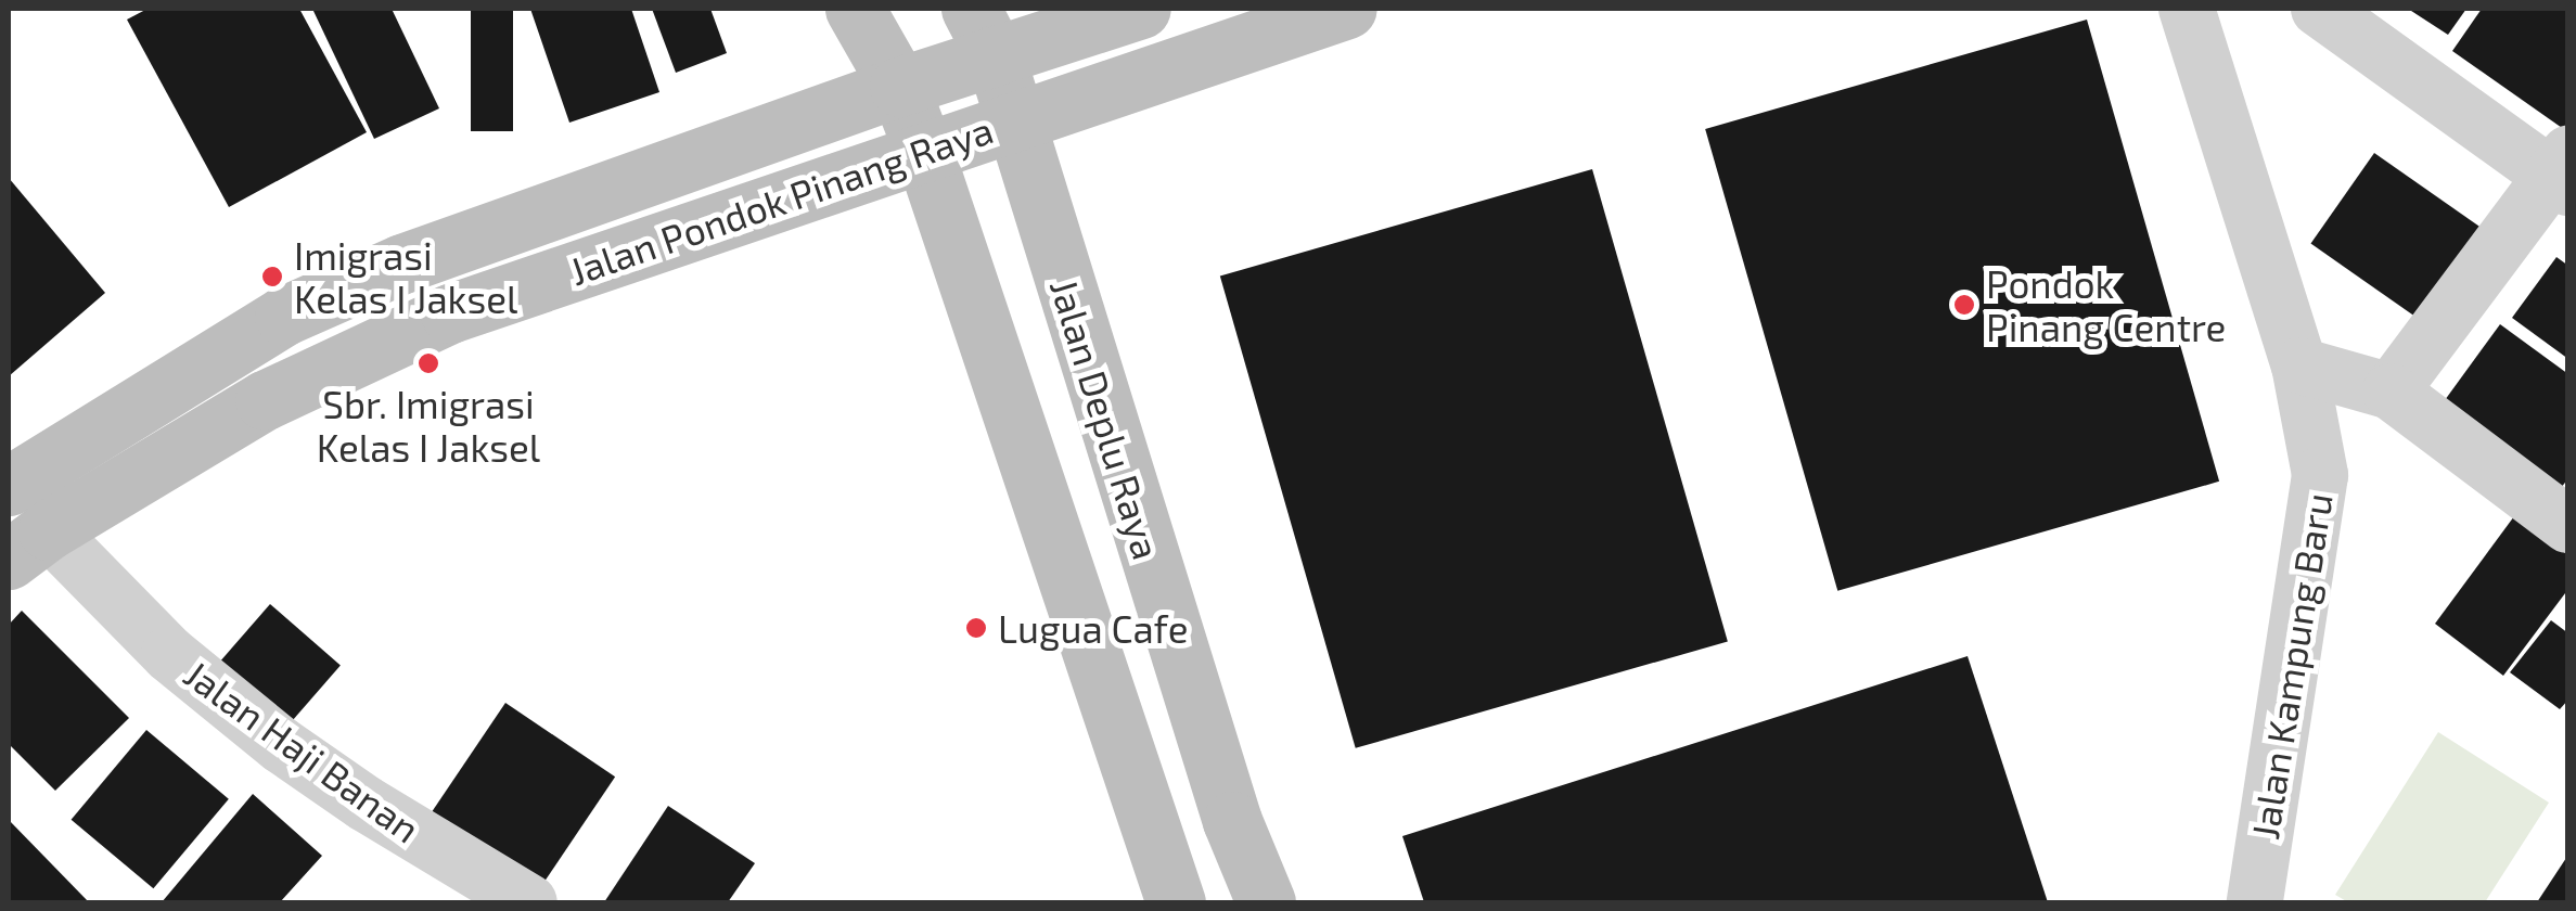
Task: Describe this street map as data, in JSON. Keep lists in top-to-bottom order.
{
  "streets": {
    "main road": ["Jalan Pondok Pinang Raya", "Jalan Deplu Raya"],
    "street": ["Jalan Kampung Baru", "Jalan Haji Banan"]
  },
  "crossings": [
    ["Jalan Pondok Pinang Raya", "Jalan Deplu Raya"],
    ["Jalan Pondok Pinang Raya", "Jalan Haji Banan"]
  ],
  "places": [
    "Imigrasi Kelas I Jaksel",
    "Pondok Pinang Centre",
    "Sbr. Imigrasi Kelas I Jaksel",
    "Lugua Cafe"
  ]
}
